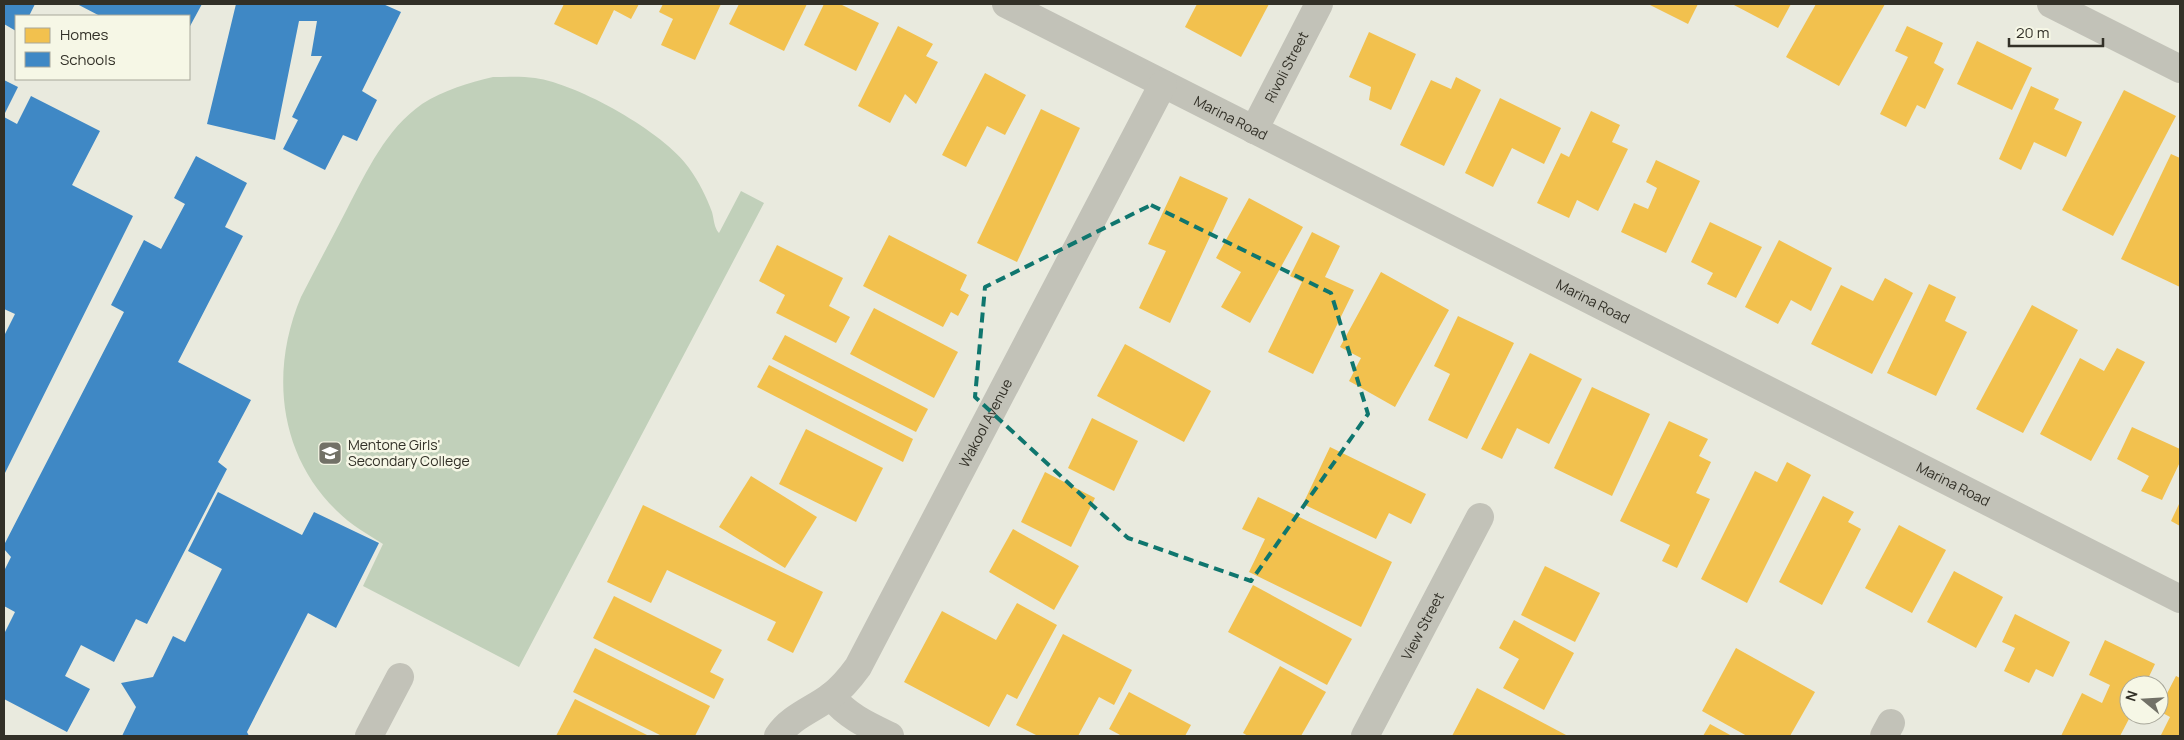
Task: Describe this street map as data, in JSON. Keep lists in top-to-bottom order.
{
  "streets": {
    "street": [
      "Rivoli Street",
      "Marina Road",
      "Wakool Avenue",
      "View Street"
    ]
  },
  "crossings": [
    ["Rivoli Street", "Marina Road"],
    ["Marina Road", "Wakool Avenue"]
  ],
  "places": {
    "school or university": ["Mentone Girls' Secondary College"]
  },
  "legend": ["Homes", "Schools"],
  "scale_bar": "20 m",
  "north": "left"
}
